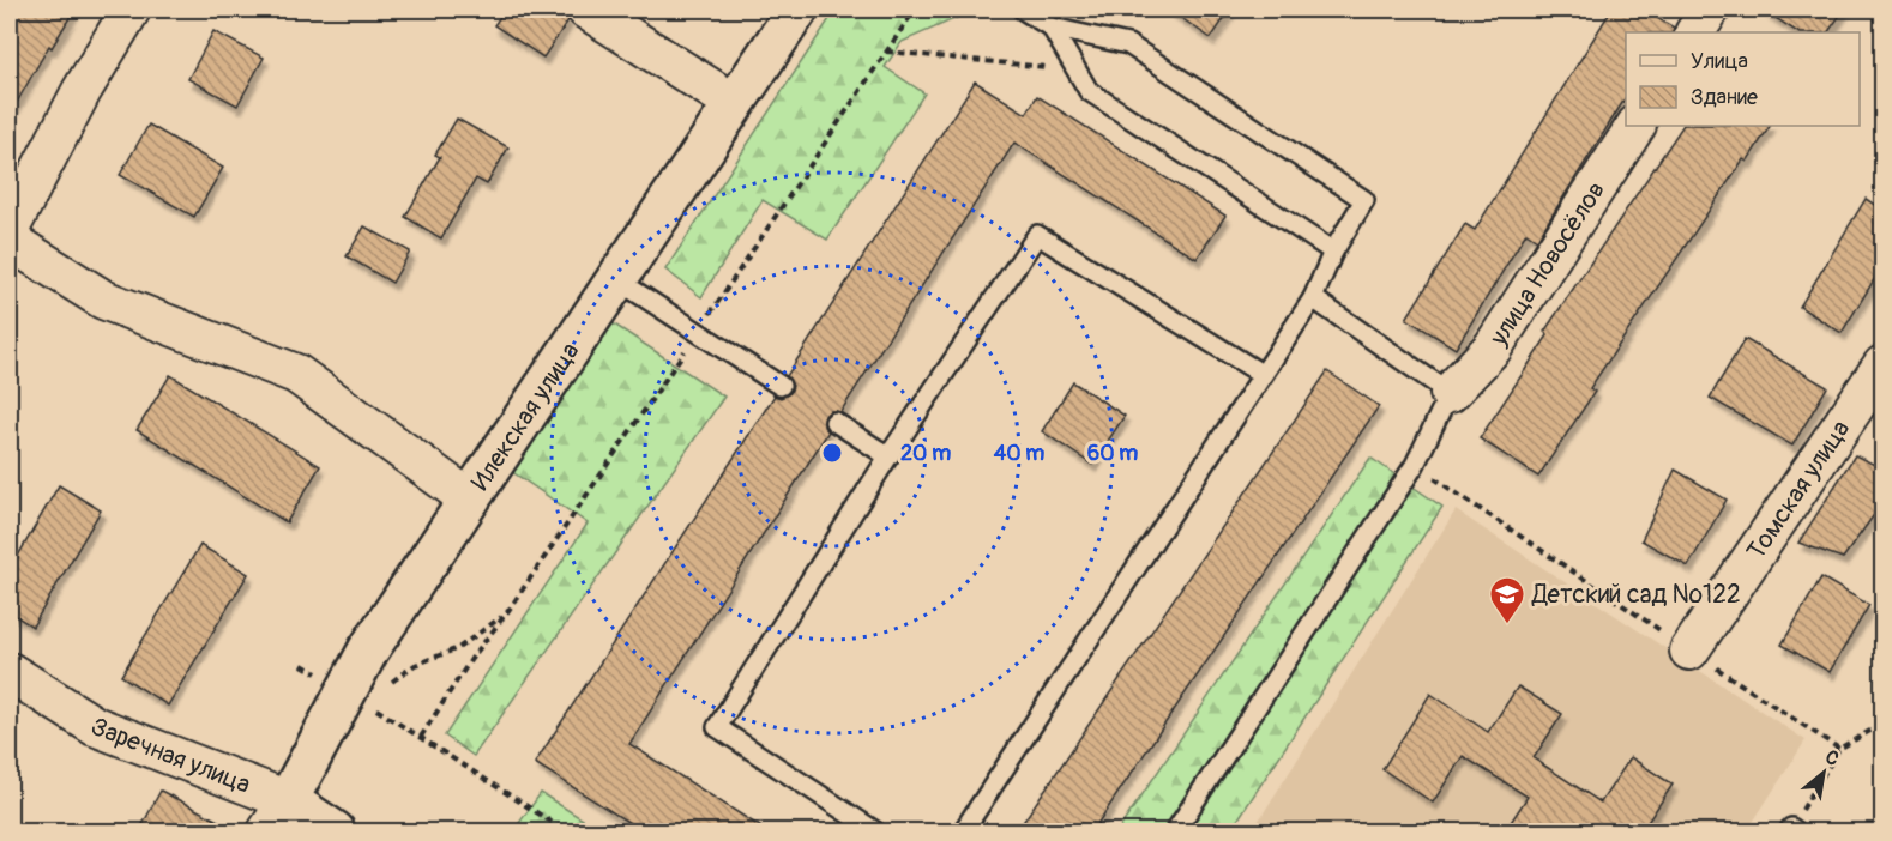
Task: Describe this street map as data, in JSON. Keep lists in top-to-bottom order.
{
  "streets": {
    "street": [
      "улица Новосёлов",
      "Илекская улица",
      "Томская улица",
      "Заречная улица"
    ]
  },
  "crossings": [
    ["Илекская улица", "Заречная улица"]
  ],
  "places": {
    "school or university": ["Детский сад №122"]
  },
  "legend": ["Улица", "Здание"],
  "north": "top right",
  "rings": ["20 m", "40 m", "60 m"]
}
